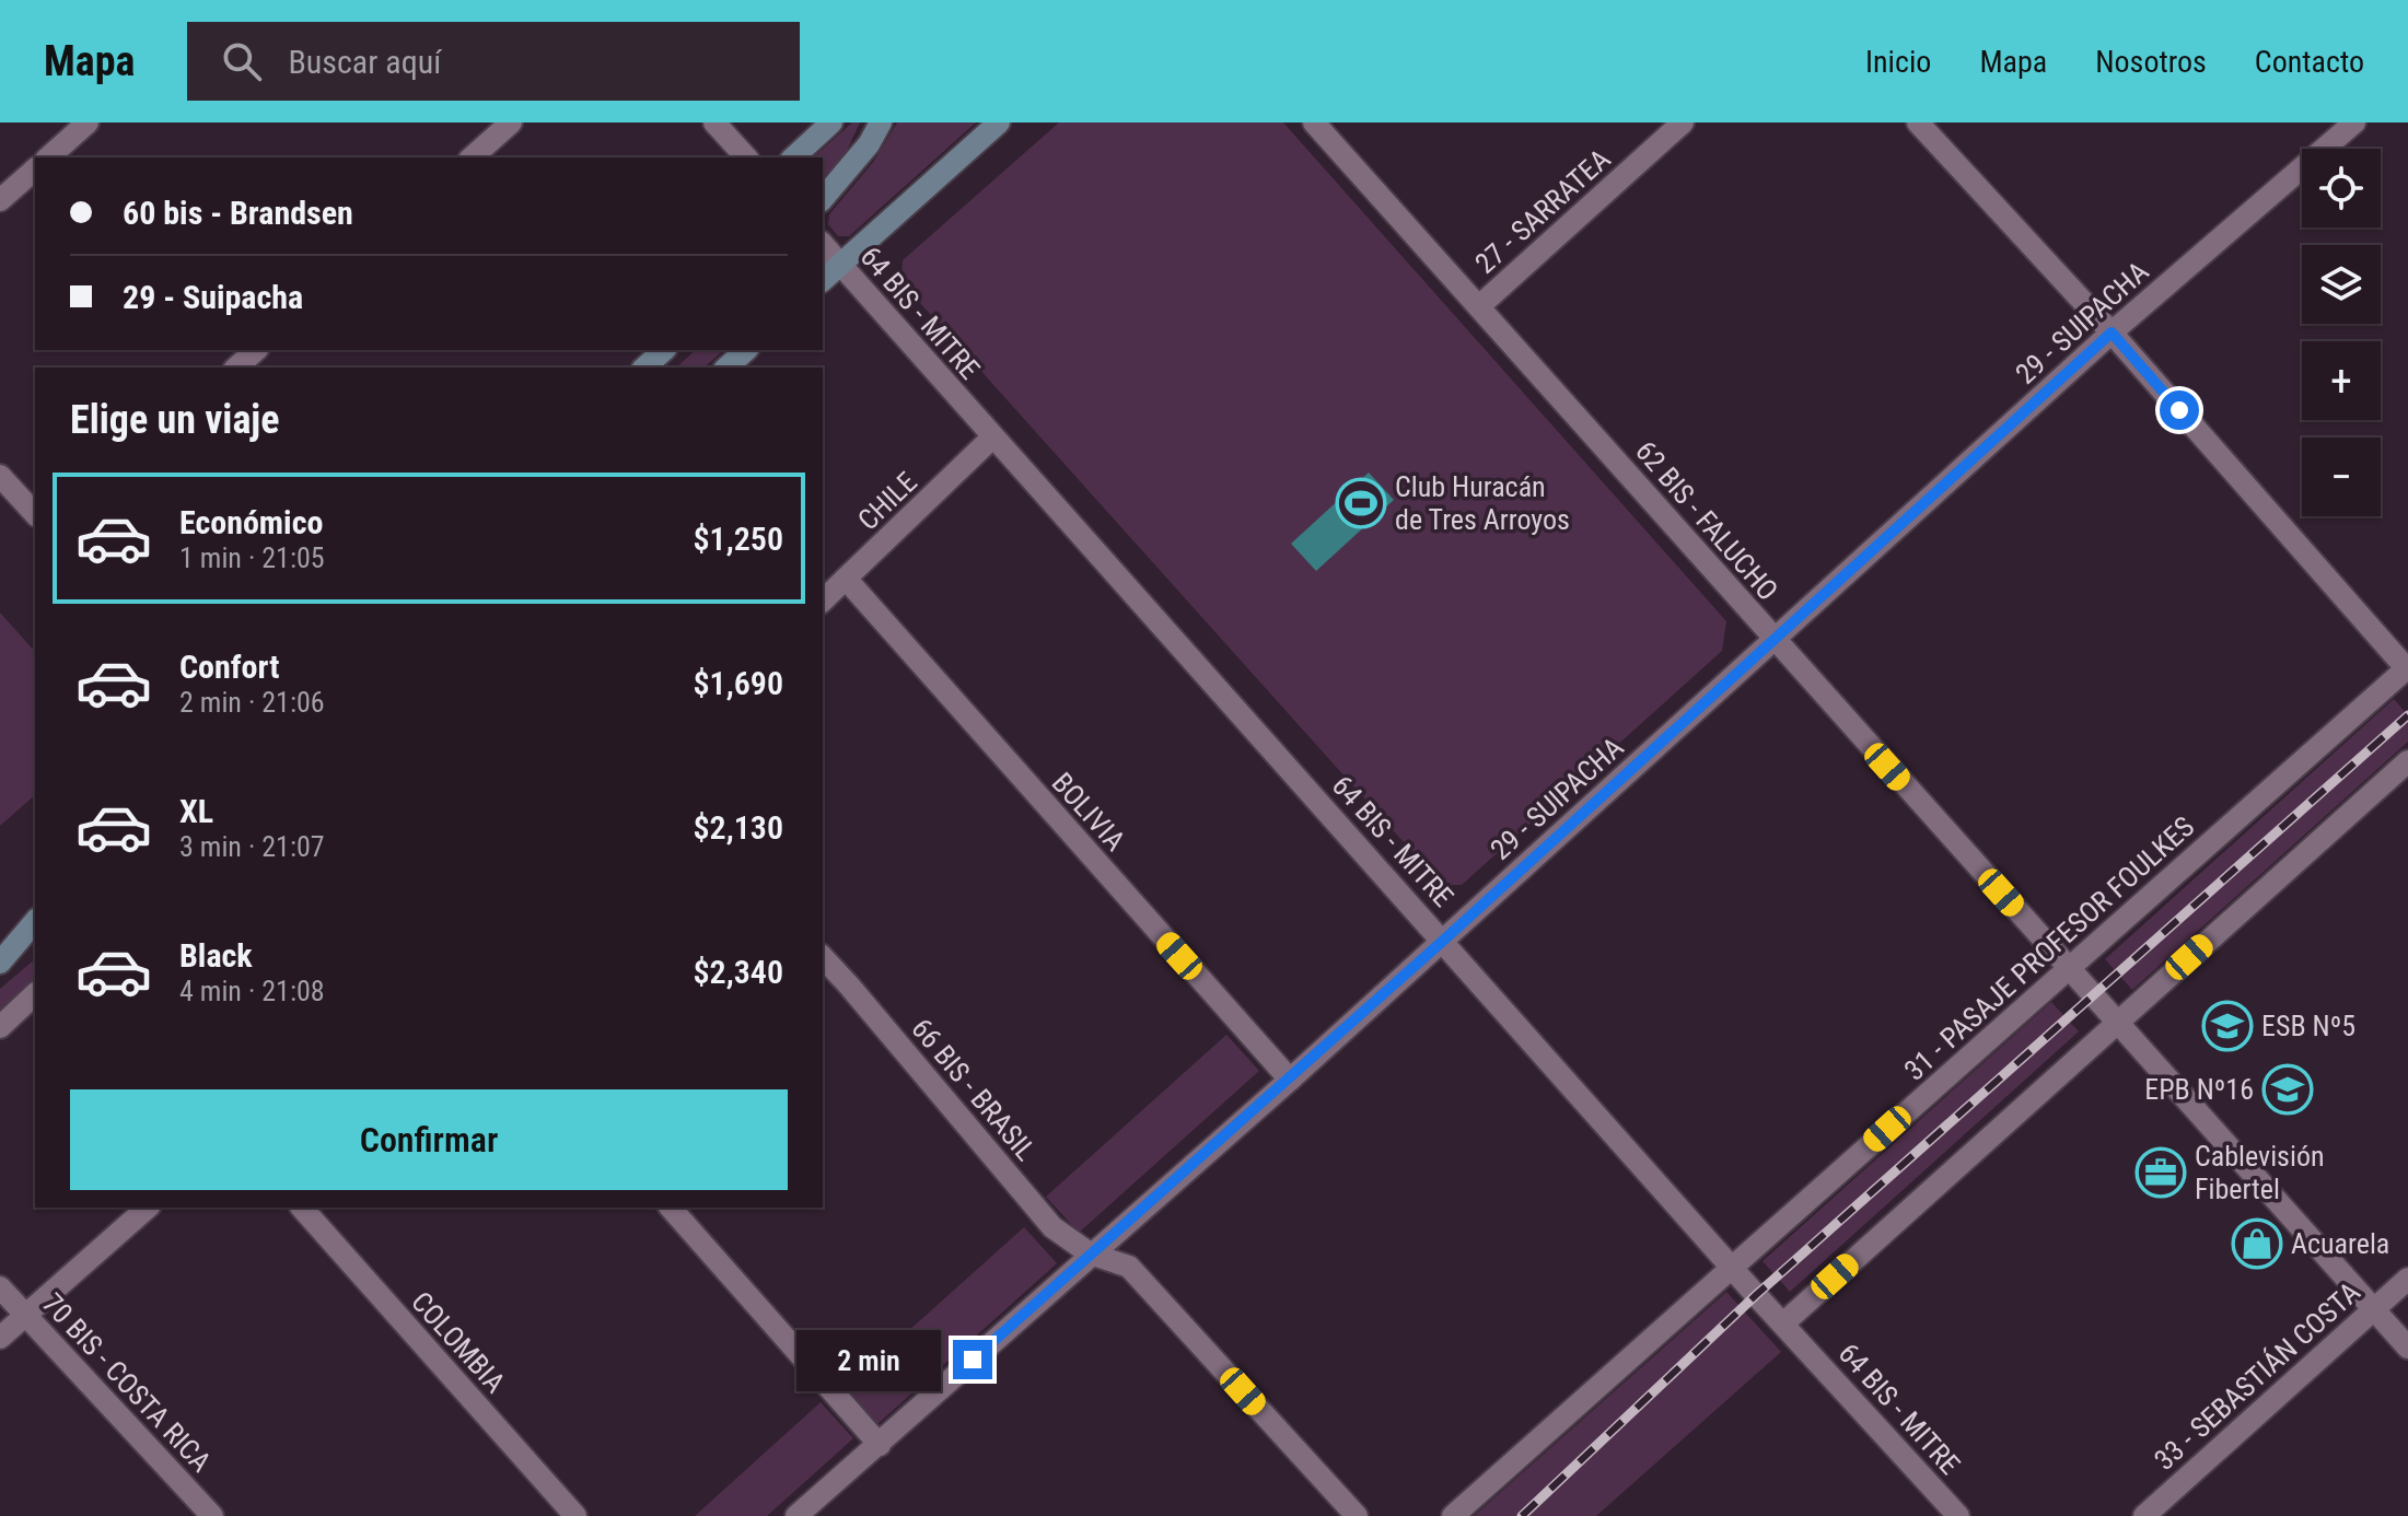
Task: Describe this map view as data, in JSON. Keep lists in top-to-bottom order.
{
  "streets": {
    "street": [
      "27 - SARRATEA",
      "64 BIS - MITRE",
      "29 - SUIPACHA",
      "CHILE",
      "62 BIS - FALUCHO",
      "BOLIVIA",
      "31 - PASAJE PROFESOR FOULKES",
      "66 BIS - BRASIL",
      "COLOMBIA",
      "33 - SEBASTIÁN COSTA",
      "70 BIS - COSTA RICA"
    ]
  },
  "crossings": [
    ["27 - SARRATEA", "62 BIS - FALUCHO"],
    ["64 BIS - MITRE", "29 - SUIPACHA"],
    ["64 BIS - MITRE", "CHILE"],
    ["64 BIS - MITRE", "31 - PASAJE PROFESOR FOULKES"],
    ["29 - SUIPACHA", "62 BIS - FALUCHO"],
    ["29 - SUIPACHA", "BOLIVIA"],
    ["29 - SUIPACHA", "66 BIS - BRASIL"],
    ["CHILE", "BOLIVIA"],
    ["62 BIS - FALUCHO", "31 - PASAJE PROFESOR FOULKES"],
    ["62 BIS - FALUCHO", "33 - SEBASTIÁN COSTA"]
  ],
  "places": {
    "sports": ["Club Huracán de Tres Arroyos"],
    "school or university": ["ESB Nº5", "EPB Nº16"],
    "office": ["Cablevisión Fibertel"],
    "shop": ["Acuarela"]
  },
  "page": {
    "header": "Mapa",
    "search": "Buscar aquí",
    "nav": [
      "Inicio",
      "Mapa",
      "Nosotros",
      "Contacto"
    ],
    "map_buttons": ["+", "−"],
    "banner": ["60 bis - Brandsen", "29 - Suipacha"],
    "heading": "Elige un viaje",
    "list": [
      {
        "name": "Económico",
        "note": "1 min · 21:05",
        "value": "$1,250"
      },
      {
        "name": "Confort",
        "note": "2 min · 21:06",
        "value": "$1,690"
      },
      {
        "name": "XL",
        "note": "3 min · 21:07",
        "value": "$2,130"
      },
      {
        "name": "Black",
        "note": "4 min · 21:08",
        "value": "$2,340"
      }
    ],
    "buttons": "Confirmar",
    "bubble": "2 min"
  }
}
